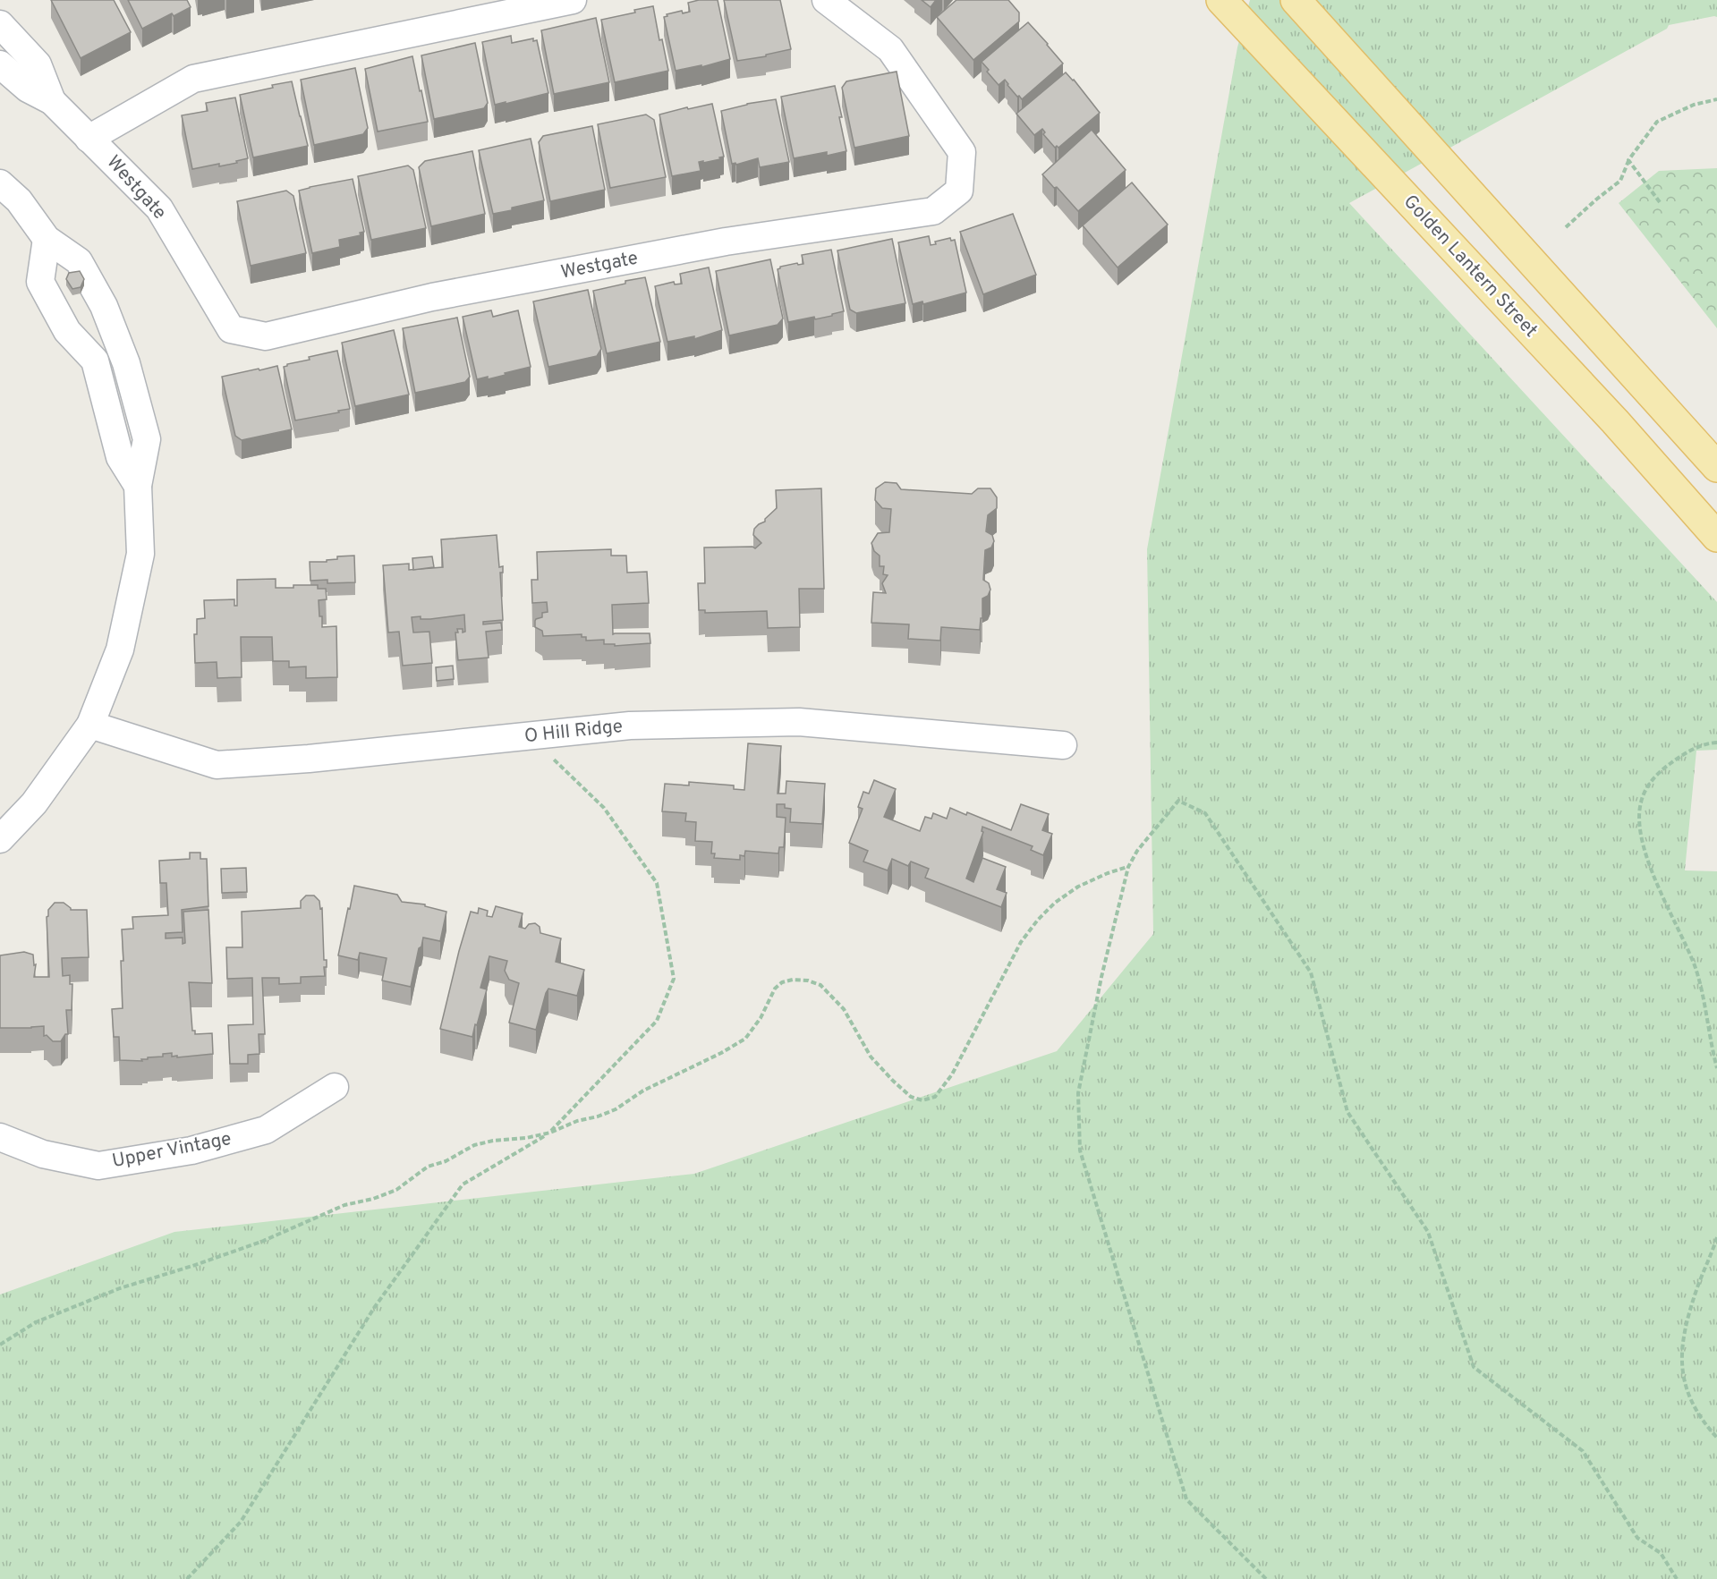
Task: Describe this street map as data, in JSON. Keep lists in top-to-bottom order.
{
  "streets": {
    "main road": ["Golden Lantern Street"],
    "street": ["Westgate", "O Hill Ridge", "Upper Vintage"]
  }
}
